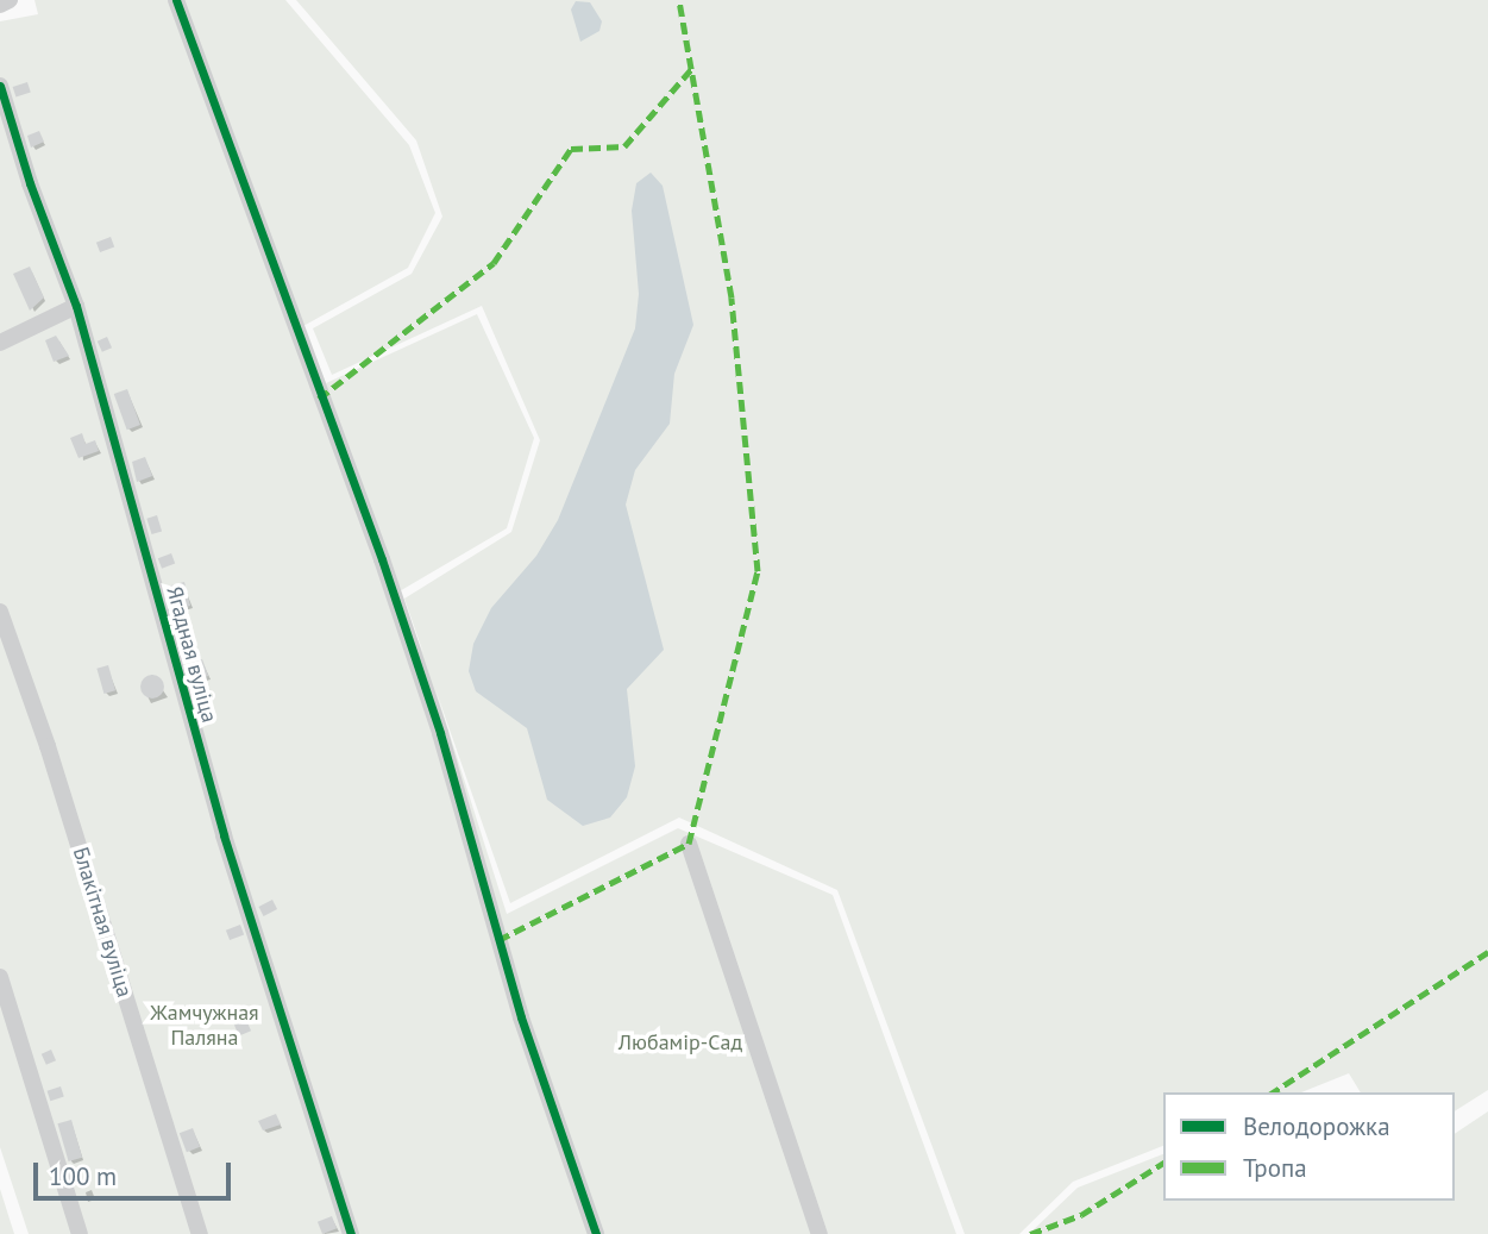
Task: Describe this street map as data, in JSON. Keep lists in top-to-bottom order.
{
  "streets": {
    "street": ["Ягадная вуліца", "Блакітная вуліца"]
  },
  "parks": ["Жамчужная Паляна", "Любамір-Сад"],
  "legend": ["Велодорожка", "Тропа"],
  "scale_bar": "100 m"
}
